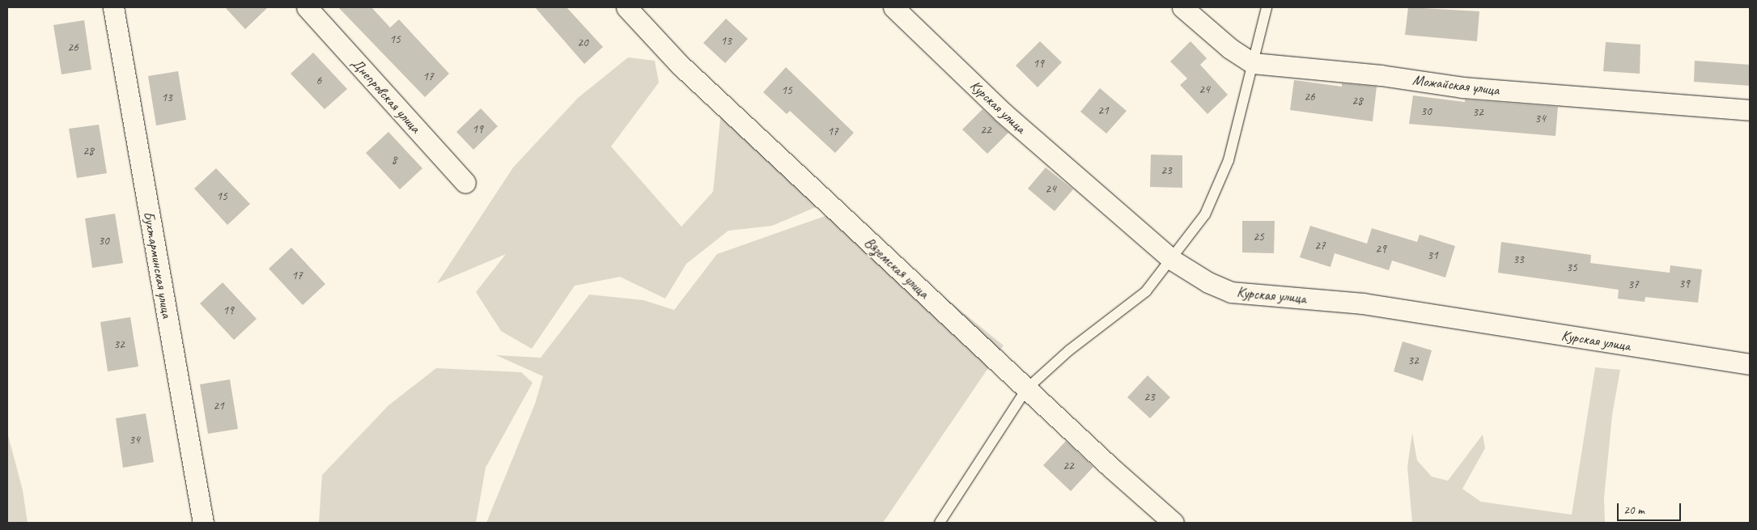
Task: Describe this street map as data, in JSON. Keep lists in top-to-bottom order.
{
  "streets": {
    "street": [
      "Можайская улица",
      "Днепровская улица",
      "Курская улица",
      "Бухтарминская улица",
      "Вяземская улица"
    ]
  },
  "house_numbers": [
    "15",
    "13",
    "20",
    "26",
    "19",
    "17",
    "6",
    "24",
    "15",
    "26",
    "13",
    "28",
    "21",
    "30",
    "32",
    "34",
    "19",
    "22",
    "17",
    "28",
    "8",
    "23",
    "24",
    "15",
    "25",
    "30",
    "27",
    "29",
    "31",
    "33",
    "35",
    "17",
    "39",
    "37",
    "19",
    "32",
    "32",
    "23",
    "21",
    "34",
    "22"
  ],
  "scale_bar": "20 m"
}
